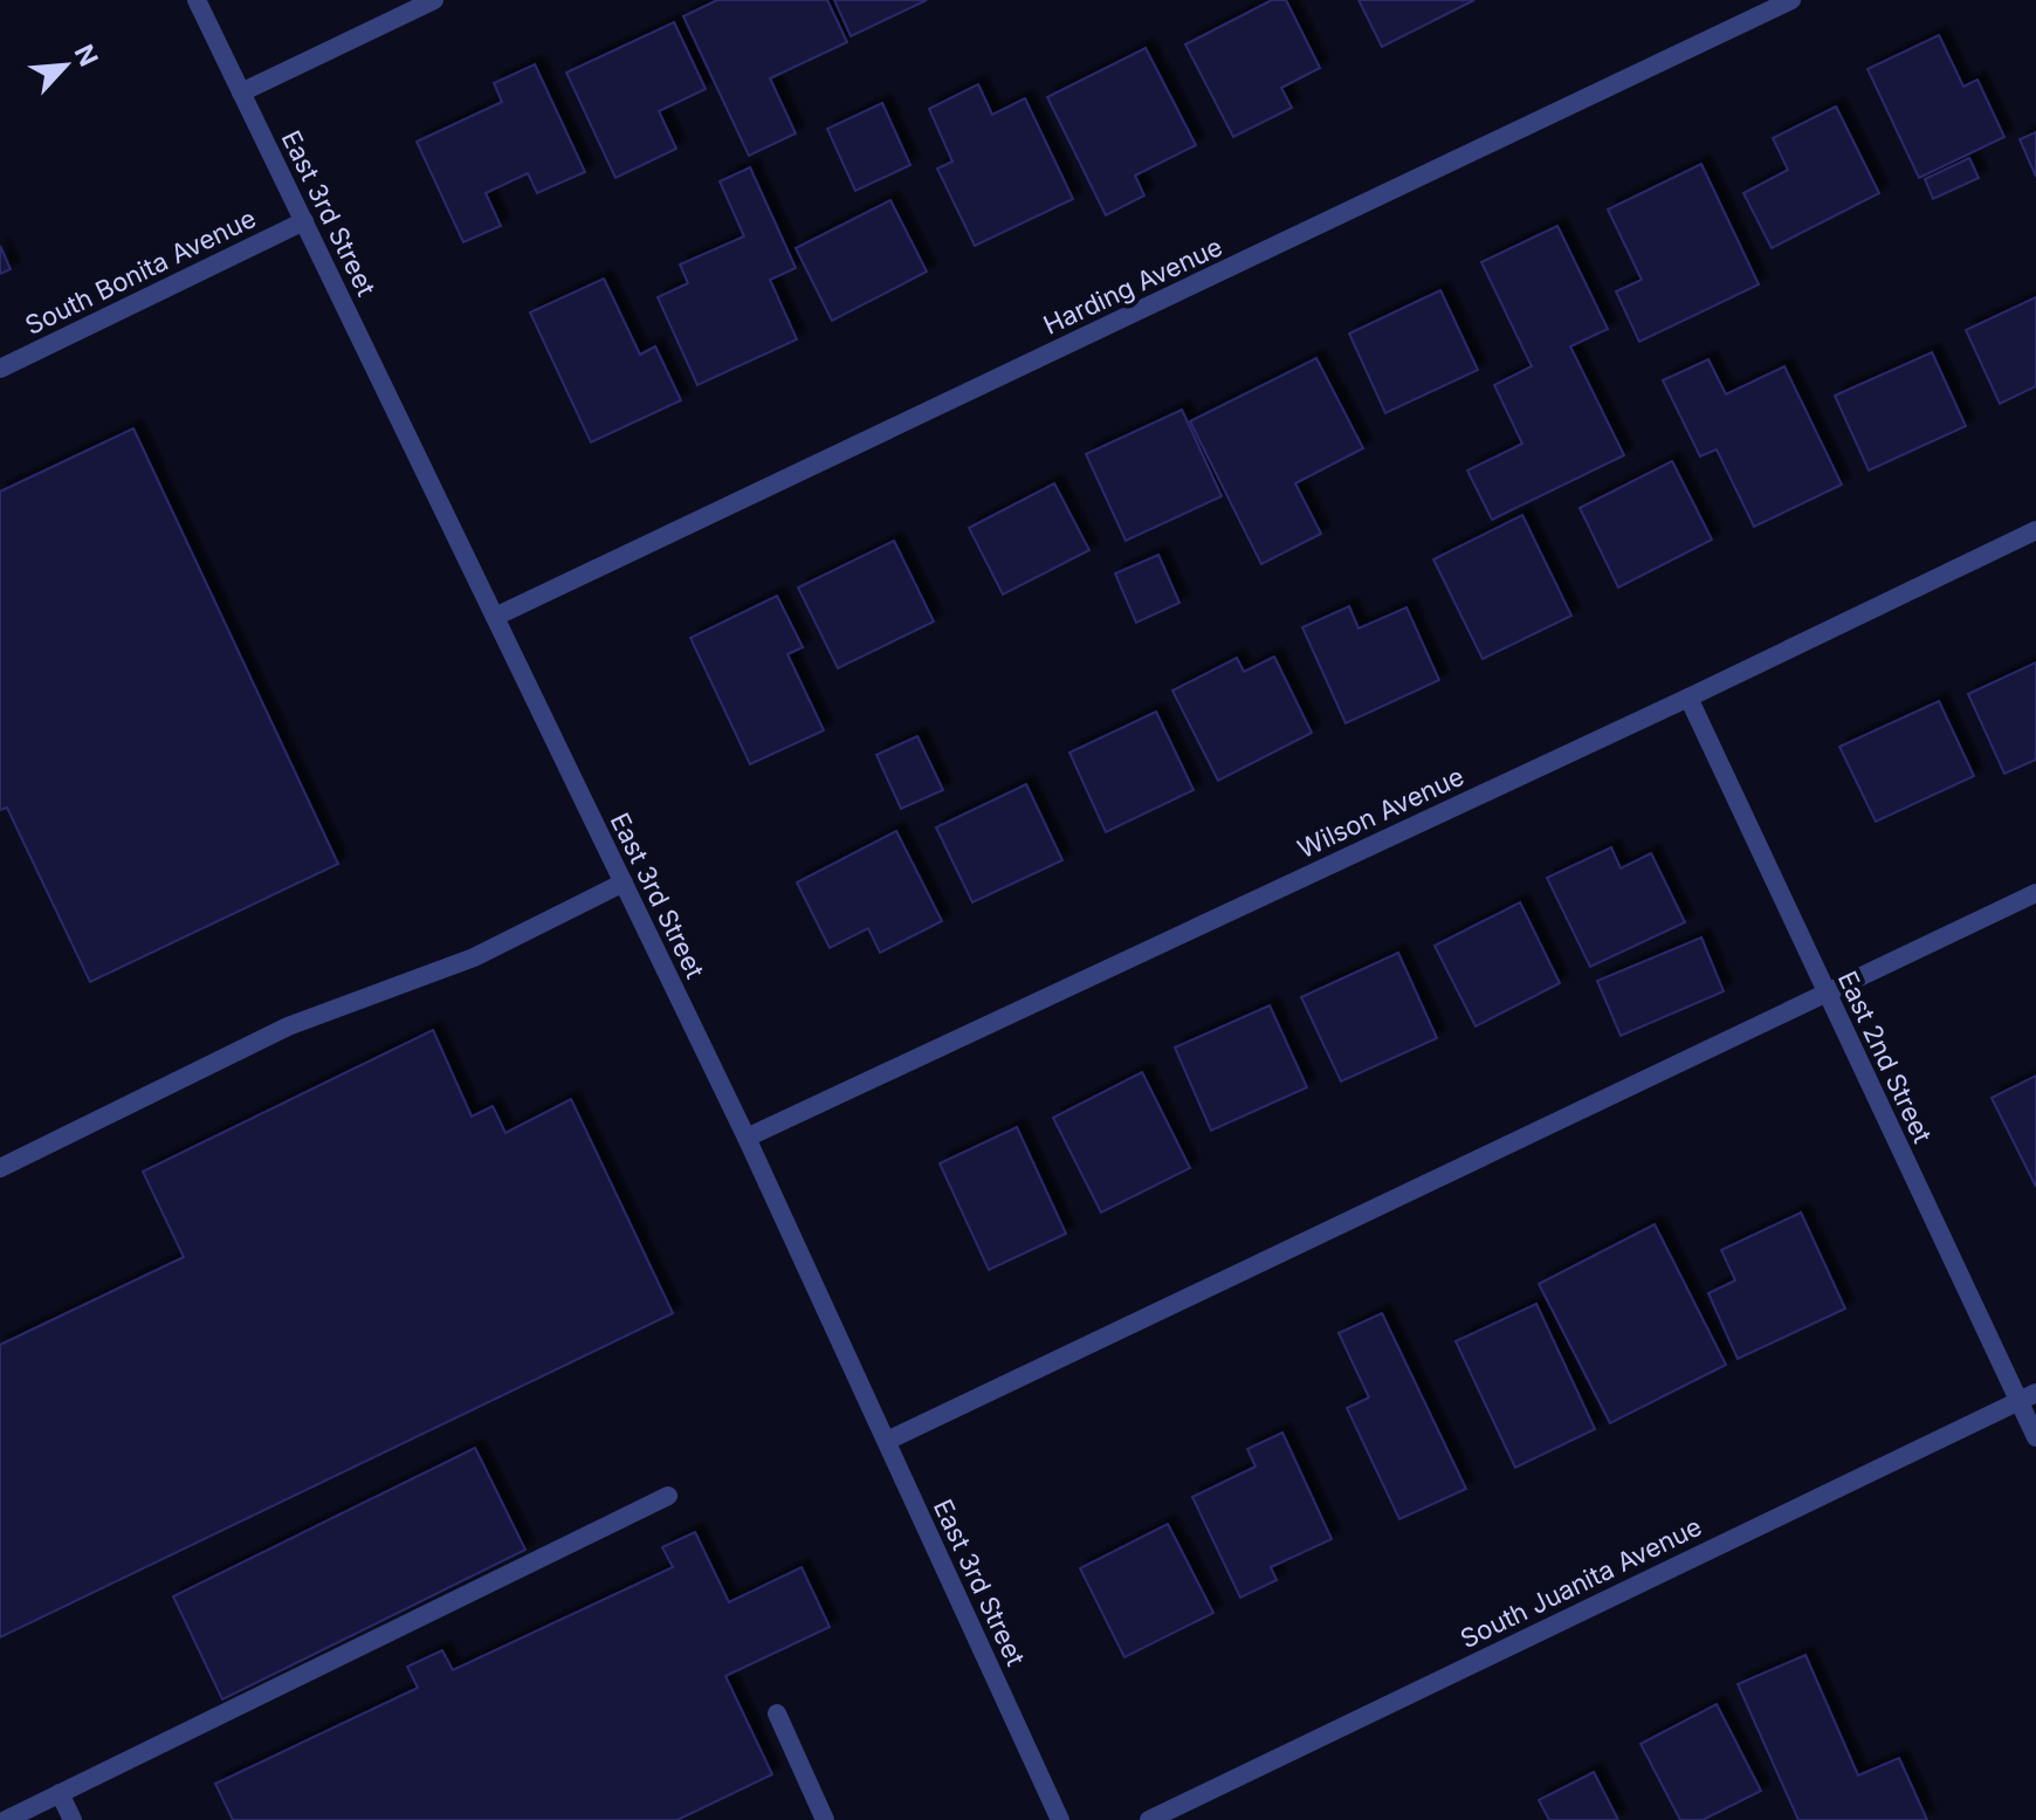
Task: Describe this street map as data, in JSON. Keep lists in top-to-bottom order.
{
  "streets": {
    "street": [
      "East 3rd Street",
      "South Bonita Avenue",
      "Harding Avenue",
      "Wilson Avenue",
      "East 2nd Street",
      "South Juanita Avenue"
    ]
  },
  "crossings": [
    ["East 3rd Street", "South Bonita Avenue"],
    ["East 3rd Street", "Harding Avenue"],
    ["East 3rd Street", "Wilson Avenue"],
    ["Wilson Avenue", "East 2nd Street"],
    ["East 2nd Street", "South Juanita Avenue"]
  ],
  "north": "top right"
}
